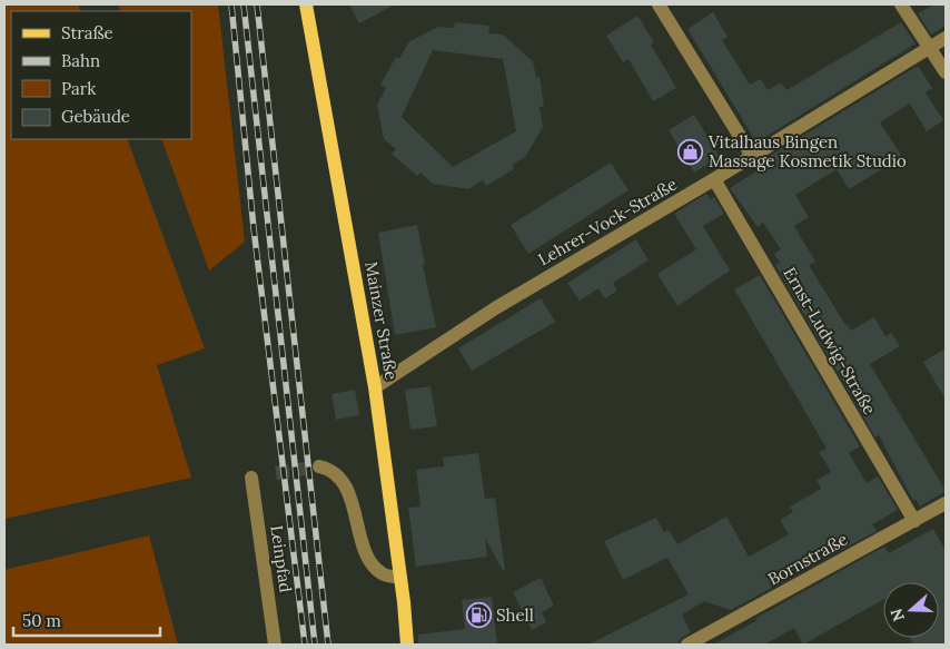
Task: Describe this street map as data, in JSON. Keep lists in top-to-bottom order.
{
  "streets": {
    "main road": ["Mainzer Straße"],
    "street": [
      "Lehrer-Vock-Straße",
      "Ernst-Ludwig-Straße",
      "Leinpfad",
      "Bornstraße"
    ]
  },
  "crossings": [
    ["Lehrer-Vock-Straße", "Mainzer Straße"],
    ["Lehrer-Vock-Straße", "Ernst-Ludwig-Straße"],
    ["Ernst-Ludwig-Straße", "Bornstraße"]
  ],
  "places": {
    "shop": ["Vitalhaus Bingen Massage Kosmetik Studio"],
    "fuel station": ["Shell"]
  },
  "legend": [
    "Straße",
    "Bahn",
    "Park",
    "Gebäude"
  ],
  "scale_bar": "50 m",
  "north": "left"
}
